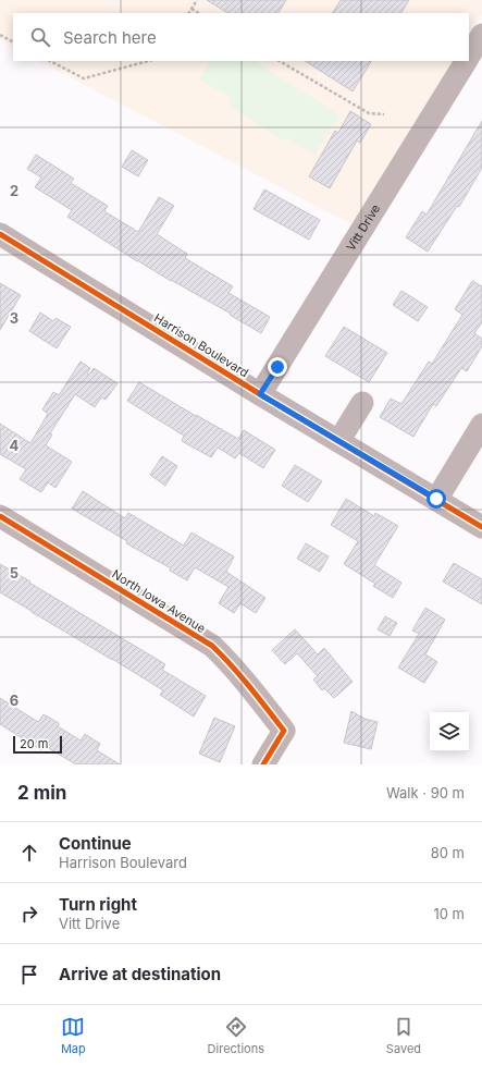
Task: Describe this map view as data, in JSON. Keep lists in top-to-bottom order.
{
  "streets": {
    "street": ["Vitt Drive", "Harrison Boulevard", "North Iowa Avenue"]
  },
  "crossings": [
    ["Vitt Drive", "Harrison Boulevard"]
  ],
  "scale_bar": "20 m",
  "page": {
    "search": "Search here",
    "scale": "20 m",
    "heading": ["2 min", "Walk · 90 m"],
    "list": [
      ["Continue", "Harrison Boulevard", "80 m"],
      ["Turn right", "Vitt Drive", "10 m"],
      "Arrive at destination"
    ],
    "nav": ["Map", "Directions", "Saved"]
  },
  "grid": {
    "rows": [
      "2",
      "3",
      "4",
      "5",
      "6"
    ]
  }
}
